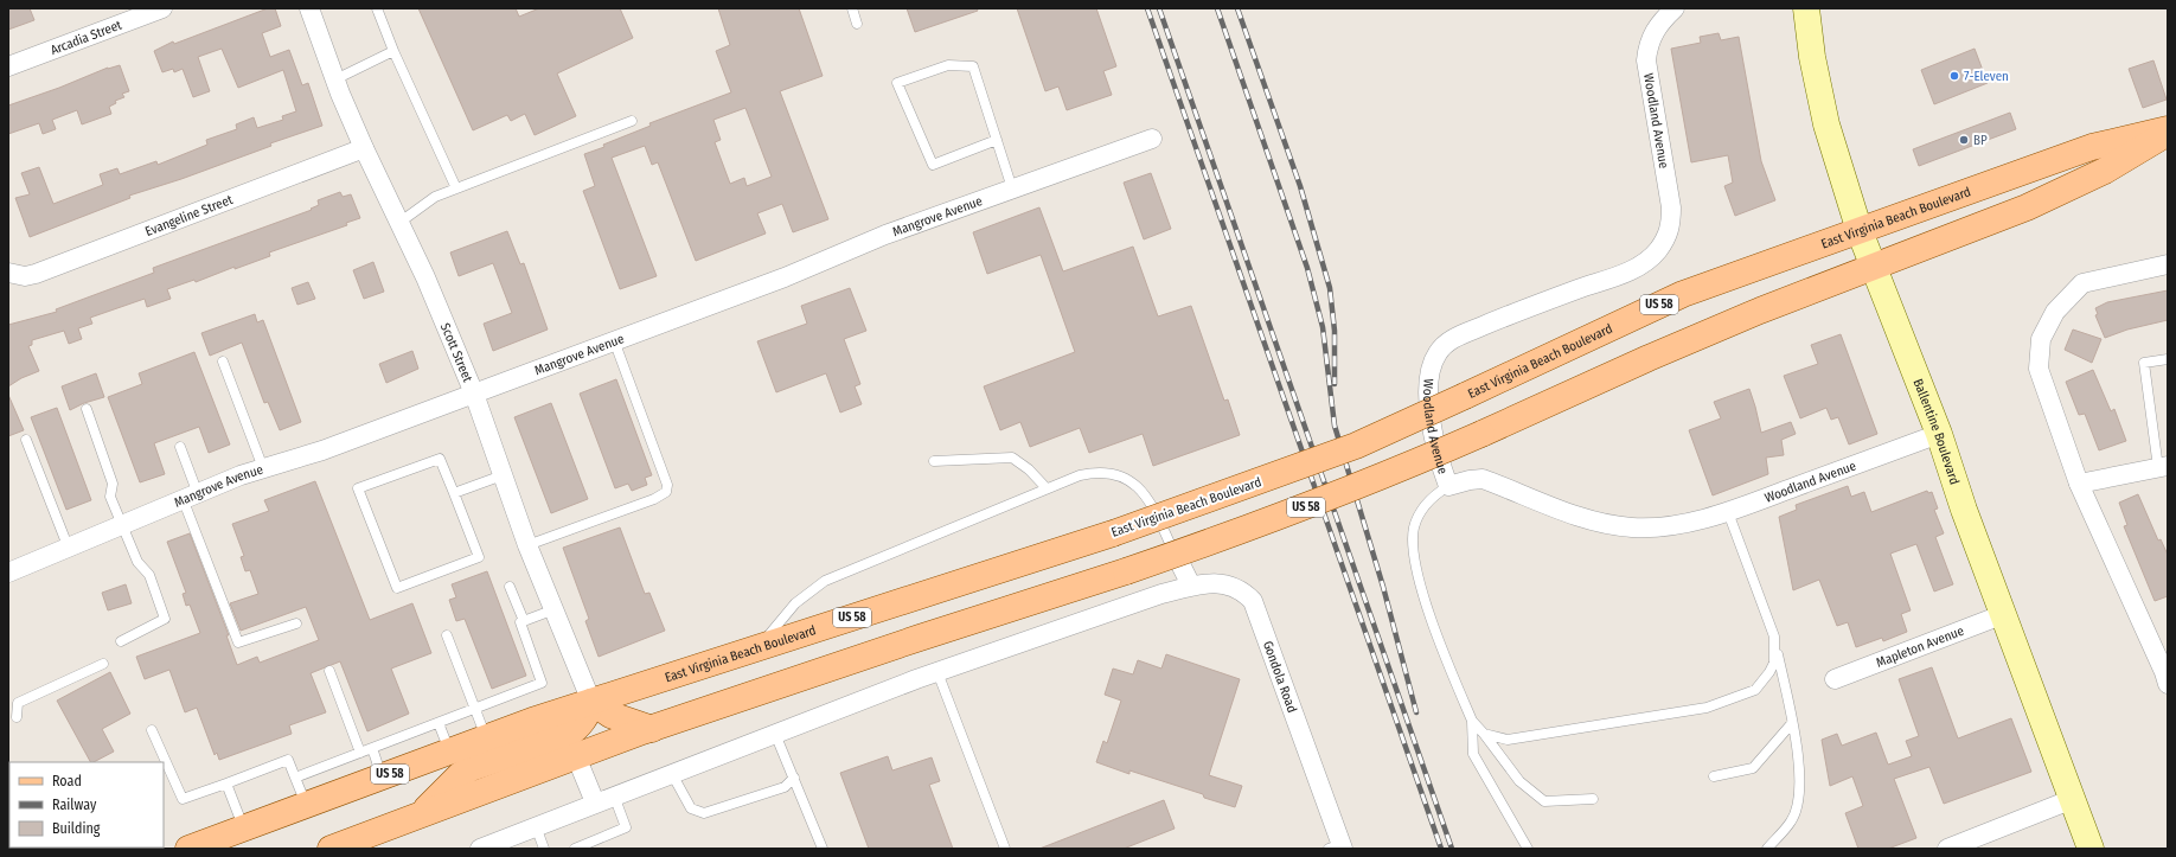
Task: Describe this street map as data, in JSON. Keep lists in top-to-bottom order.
{
  "streets": {
    "main road": ["East Virginia Beach Boulevard", "US 58", "Ballentine Boulevard"],
    "street": [
      "Arcadia Street",
      "Woodland Avenue",
      "Evangeline Street",
      "Mangrove Avenue",
      "Scott Street",
      "Mapleton Avenue",
      "Gondola Road"
    ]
  },
  "crossings": [
    ["Woodland Avenue", "Ballentine Boulevard"],
    ["Evangeline Street", "Scott Street"],
    ["Mangrove Avenue", "Scott Street"],
    ["East Virginia Beach Boulevard", "Scott Street"],
    ["East Virginia Beach Boulevard", "Ballentine Boulevard"],
    ["US 58", "Ballentine Boulevard"],
    ["Ballentine Boulevard", "Mapleton Avenue"]
  ],
  "places": ["7-Eleven", "BP"],
  "legend": ["Road", "Railway", "Building"]
}
